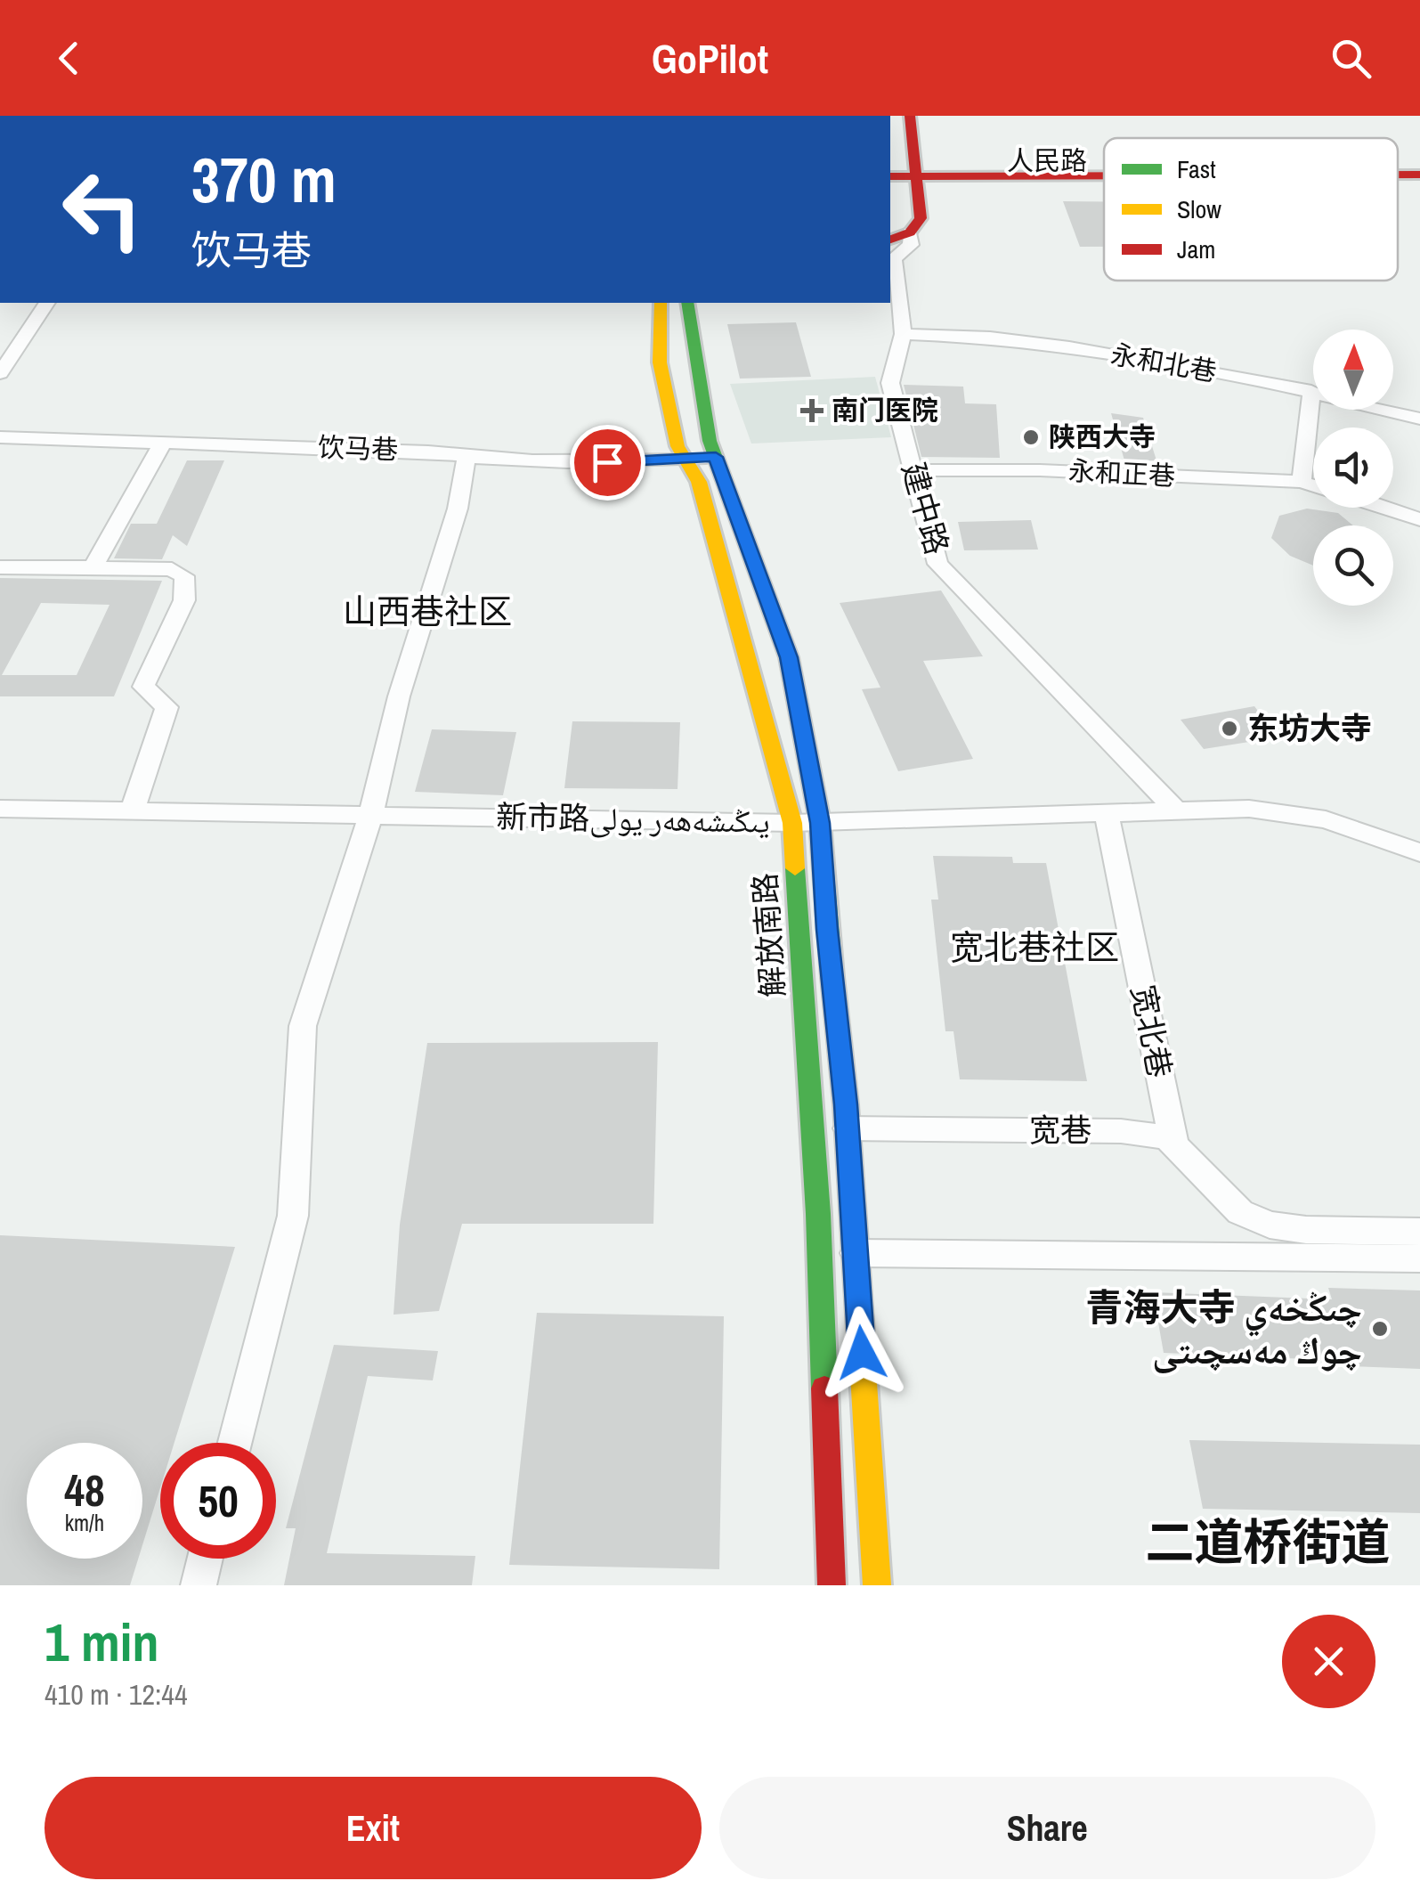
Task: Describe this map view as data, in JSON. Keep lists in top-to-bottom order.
{
  "streets": {
    "main road": ["人民路", "解放南路"],
    "street": [
      "永和北巷",
      "饮马巷",
      "永和正巷",
      "建中路",
      "新市路يىڭىشەھەر يولى",
      "宽北巷",
      "宽巷"
    ]
  },
  "crossings": [
    ["永和北巷", "建中路"],
    ["饮马巷", "解放南路"],
    ["永和正巷", "建中路"],
    ["建中路", "新市路يىڭىشەھەر يولى"],
    ["新市路يىڭىشەھەر يولى", "解放南路"],
    ["新市路يىڭىشەھەر يولى", "宽北巷"],
    ["解放南路", "宽巷"],
    ["宽北巷", "宽巷"]
  ],
  "districts": ["山西巷社区", "宽北巷社区", "二道桥街道"],
  "places": {
    "health": ["南门医院"],
    "other": ["陕西大寺", "东坊大寺", "青海大寺 چىڭخەي چوڭ مەسچىتى"]
  },
  "legend": ["Fast", "Slow", "Jam"],
  "north": "top",
  "page": {
    "header": "GoPilot",
    "turn": ["370 m", "饮马巷"],
    "speed": "48 km/h",
    "limit": "50",
    "heading": ["1 min", "410 m · 12:44"],
    "buttons": ["Exit", "Share"]
  }
}
